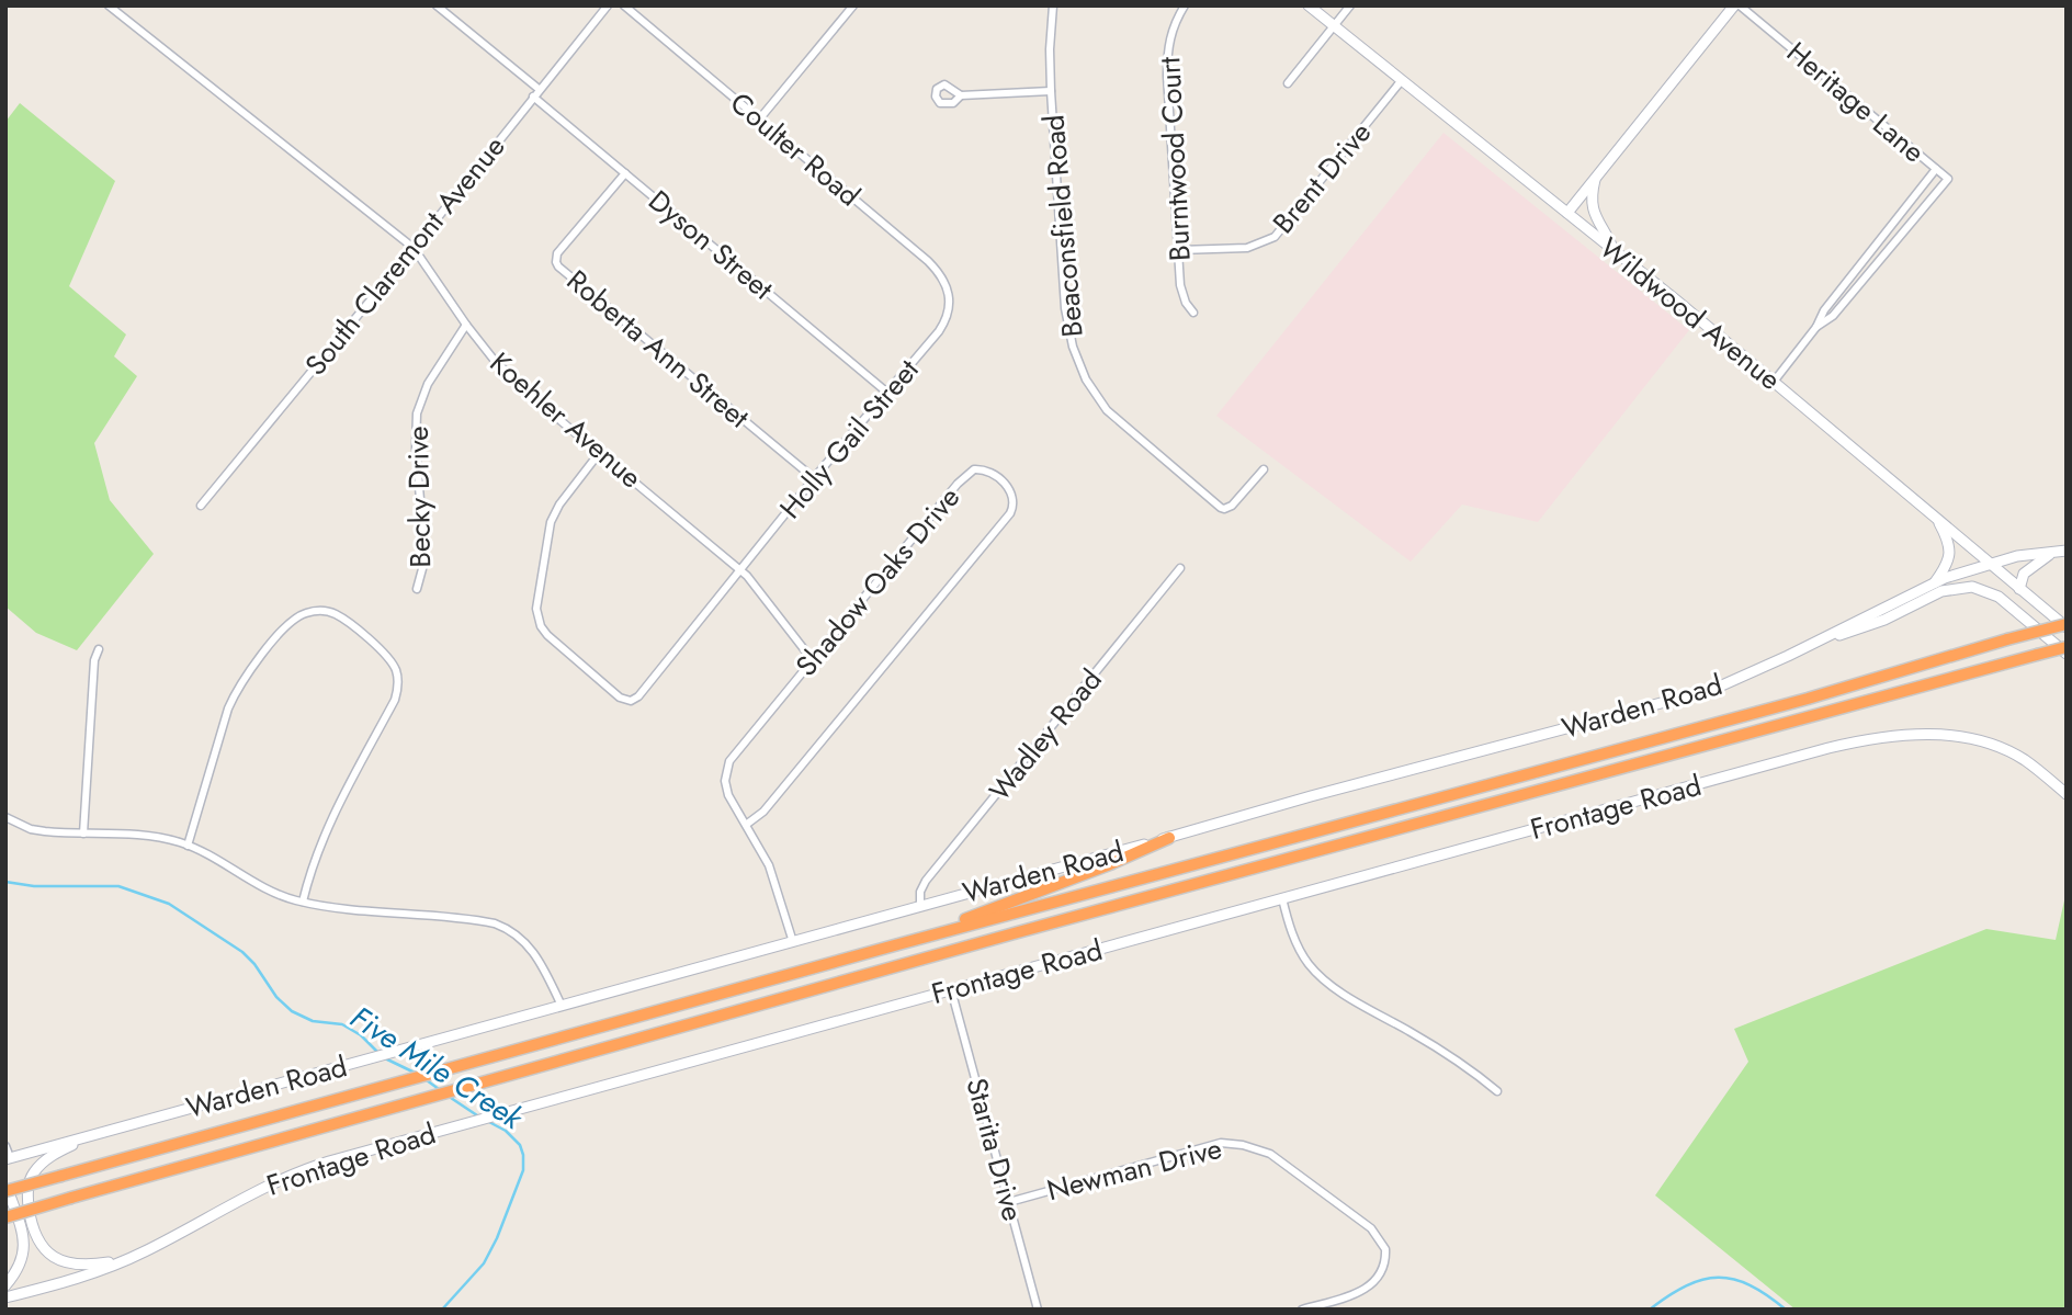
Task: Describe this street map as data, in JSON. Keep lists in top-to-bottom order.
{
  "streets": {
    "main road": ["Wildwood Avenue", "Warden Road", "Frontage Road"],
    "street": [
      "Heritage Lane",
      "Coulter Road",
      "Burntwood Court",
      "Brent Drive",
      "Beaconsfield Road",
      "Dyson Street",
      "South Claremont Avenue",
      "Roberta Ann Street",
      "Koehler Avenue",
      "Holly Gail Street",
      "Becky Drive",
      "Shadow Oaks Drive",
      "Wadley Road",
      "Starita Drive",
      "Newman Drive"
    ]
  },
  "crossings": [
    ["Coulter Road", "Holly Gail Street"],
    ["Burntwood Court", "Brent Drive"],
    ["Brent Drive", "Wildwood Avenue"],
    ["Dyson Street", "South Claremont Avenue"],
    ["Dyson Street", "Roberta Ann Street"],
    ["Dyson Street", "Holly Gail Street"],
    ["South Claremont Avenue", "Koehler Avenue"],
    ["Wildwood Avenue", "Warden Road"],
    ["Roberta Ann Street", "Holly Gail Street"],
    ["Koehler Avenue", "Holly Gail Street"],
    ["Koehler Avenue", "Becky Drive"],
    ["Koehler Avenue", "Shadow Oaks Drive"],
    ["Shadow Oaks Drive", "Warden Road"],
    ["Warden Road", "Wadley Road"],
    ["Frontage Road", "Starita Drive"],
    ["Starita Drive", "Newman Drive"]
  ],
  "water": ["Five Mile Creek"]
}
